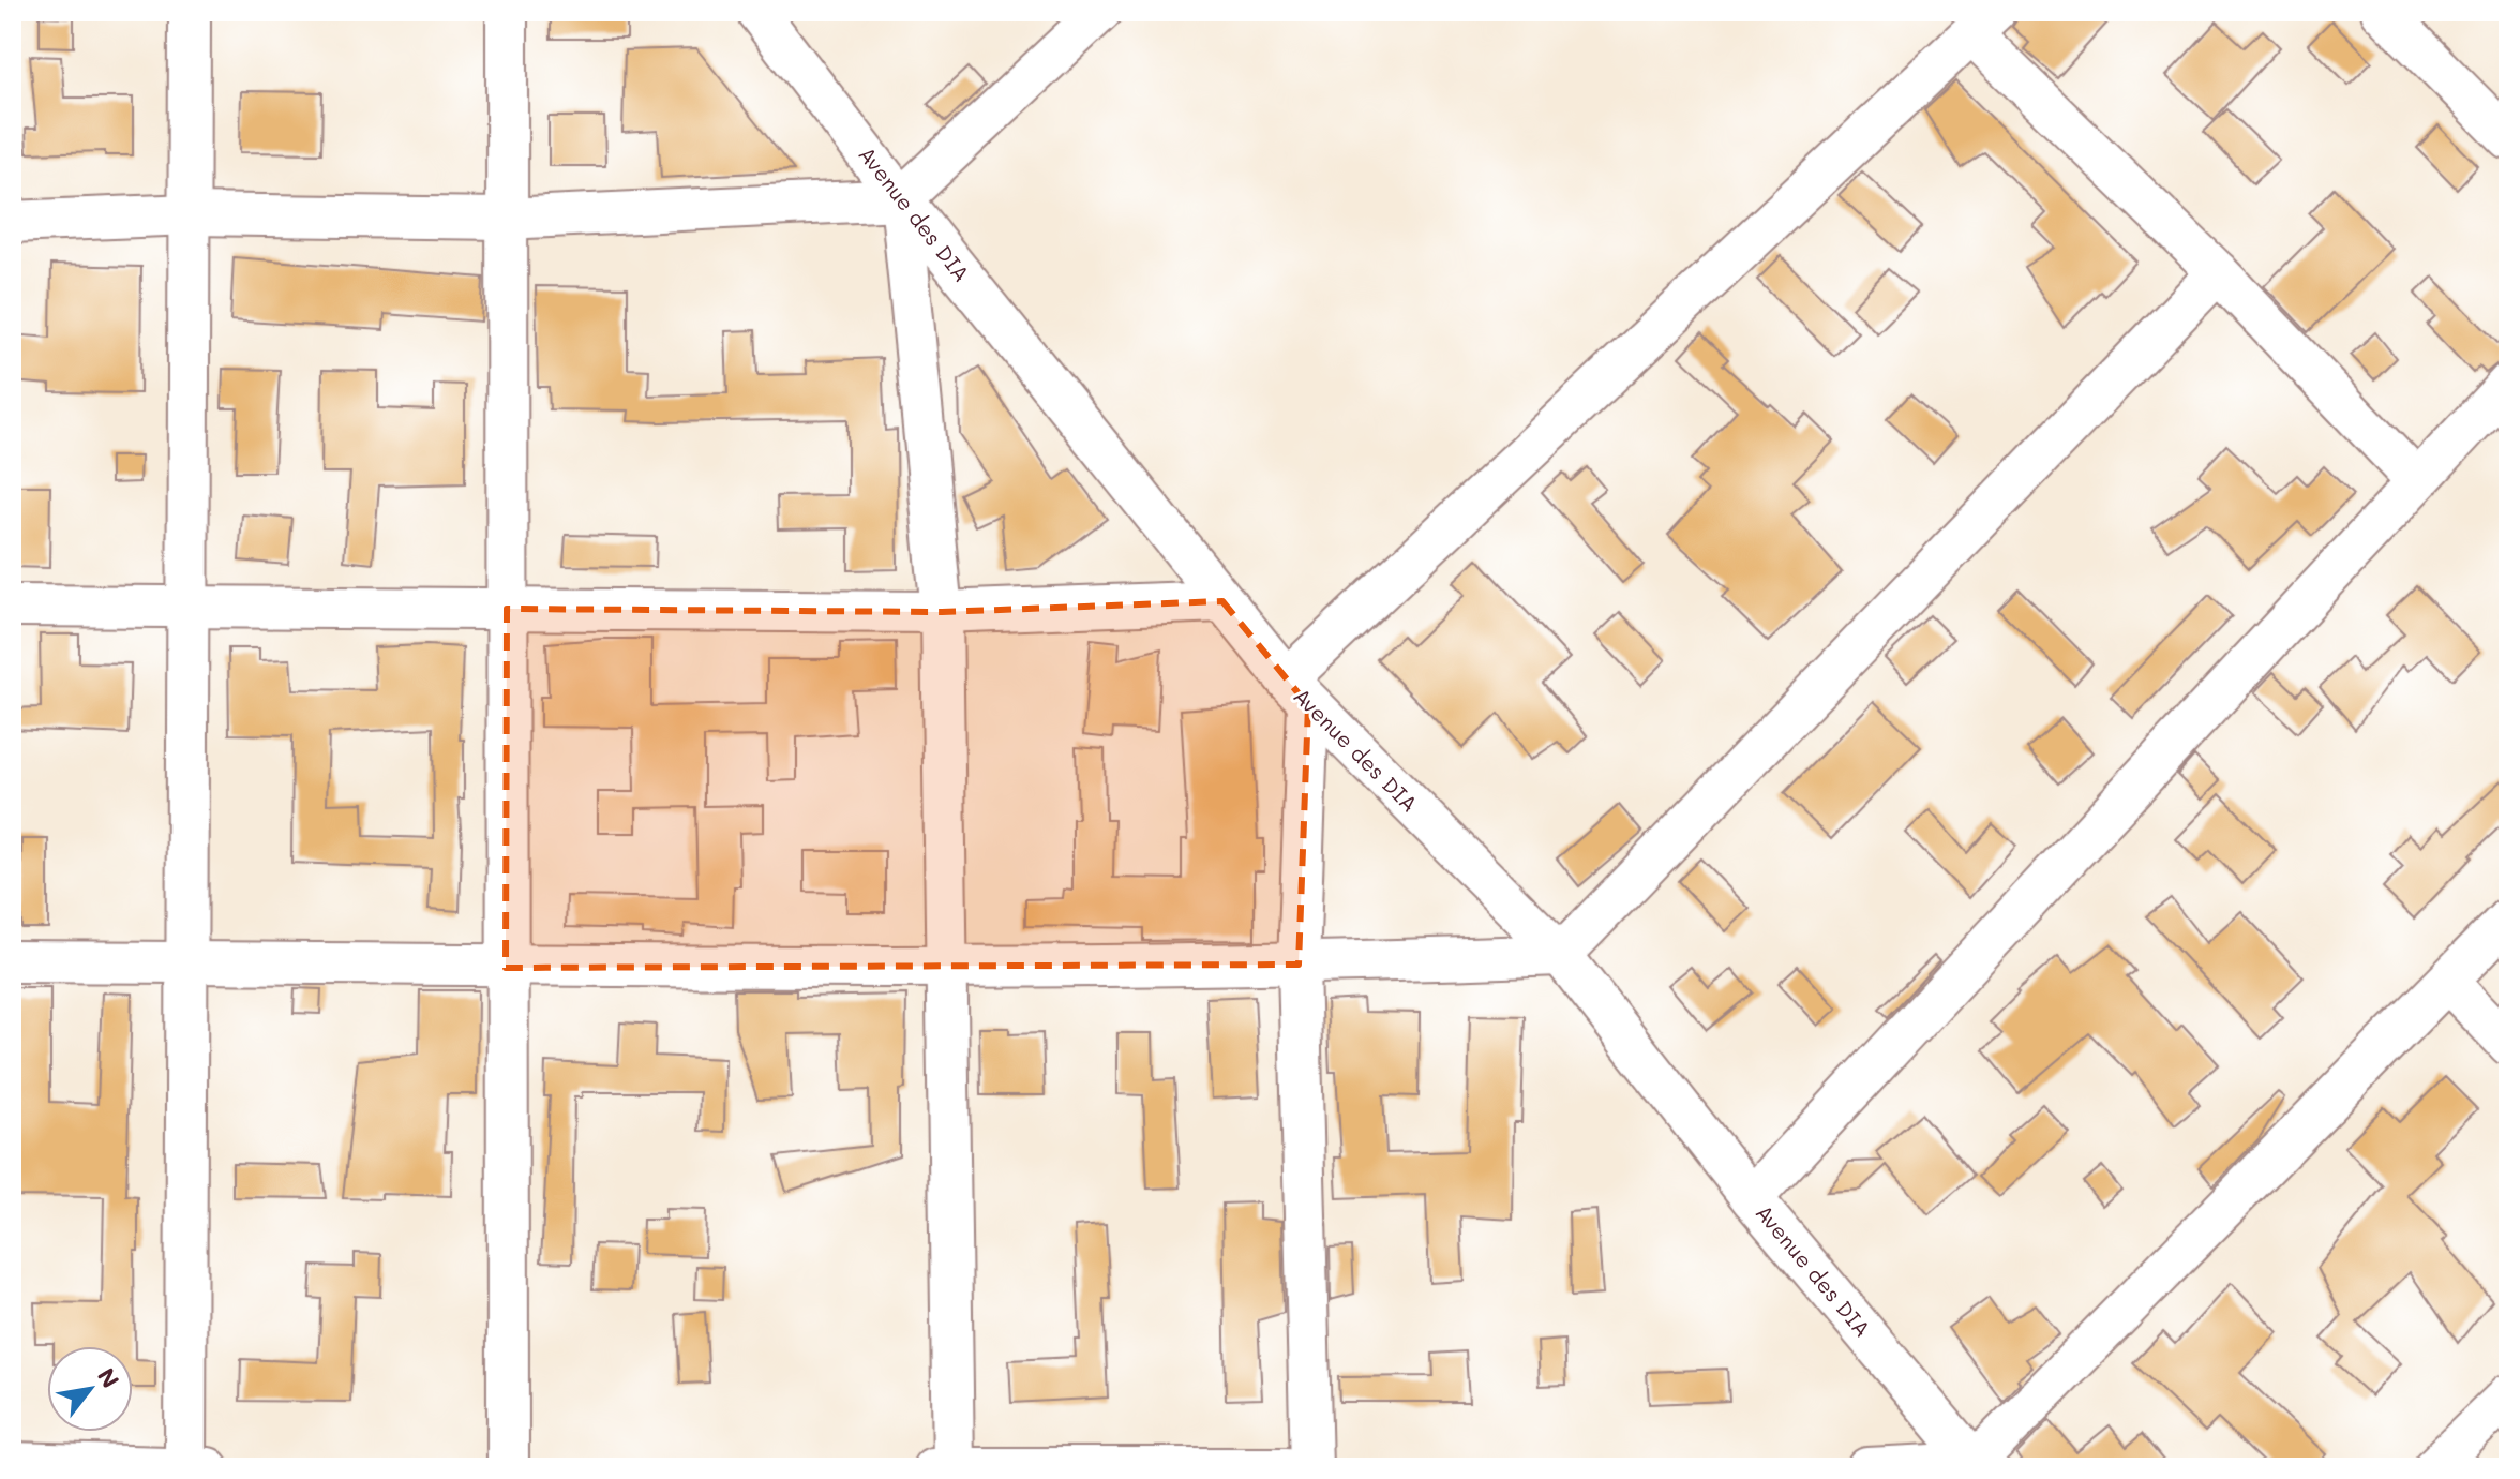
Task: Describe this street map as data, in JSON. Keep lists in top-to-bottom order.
{
  "streets": {
    "street": ["Avenue des DIA"]
  },
  "north": "top right"
}
